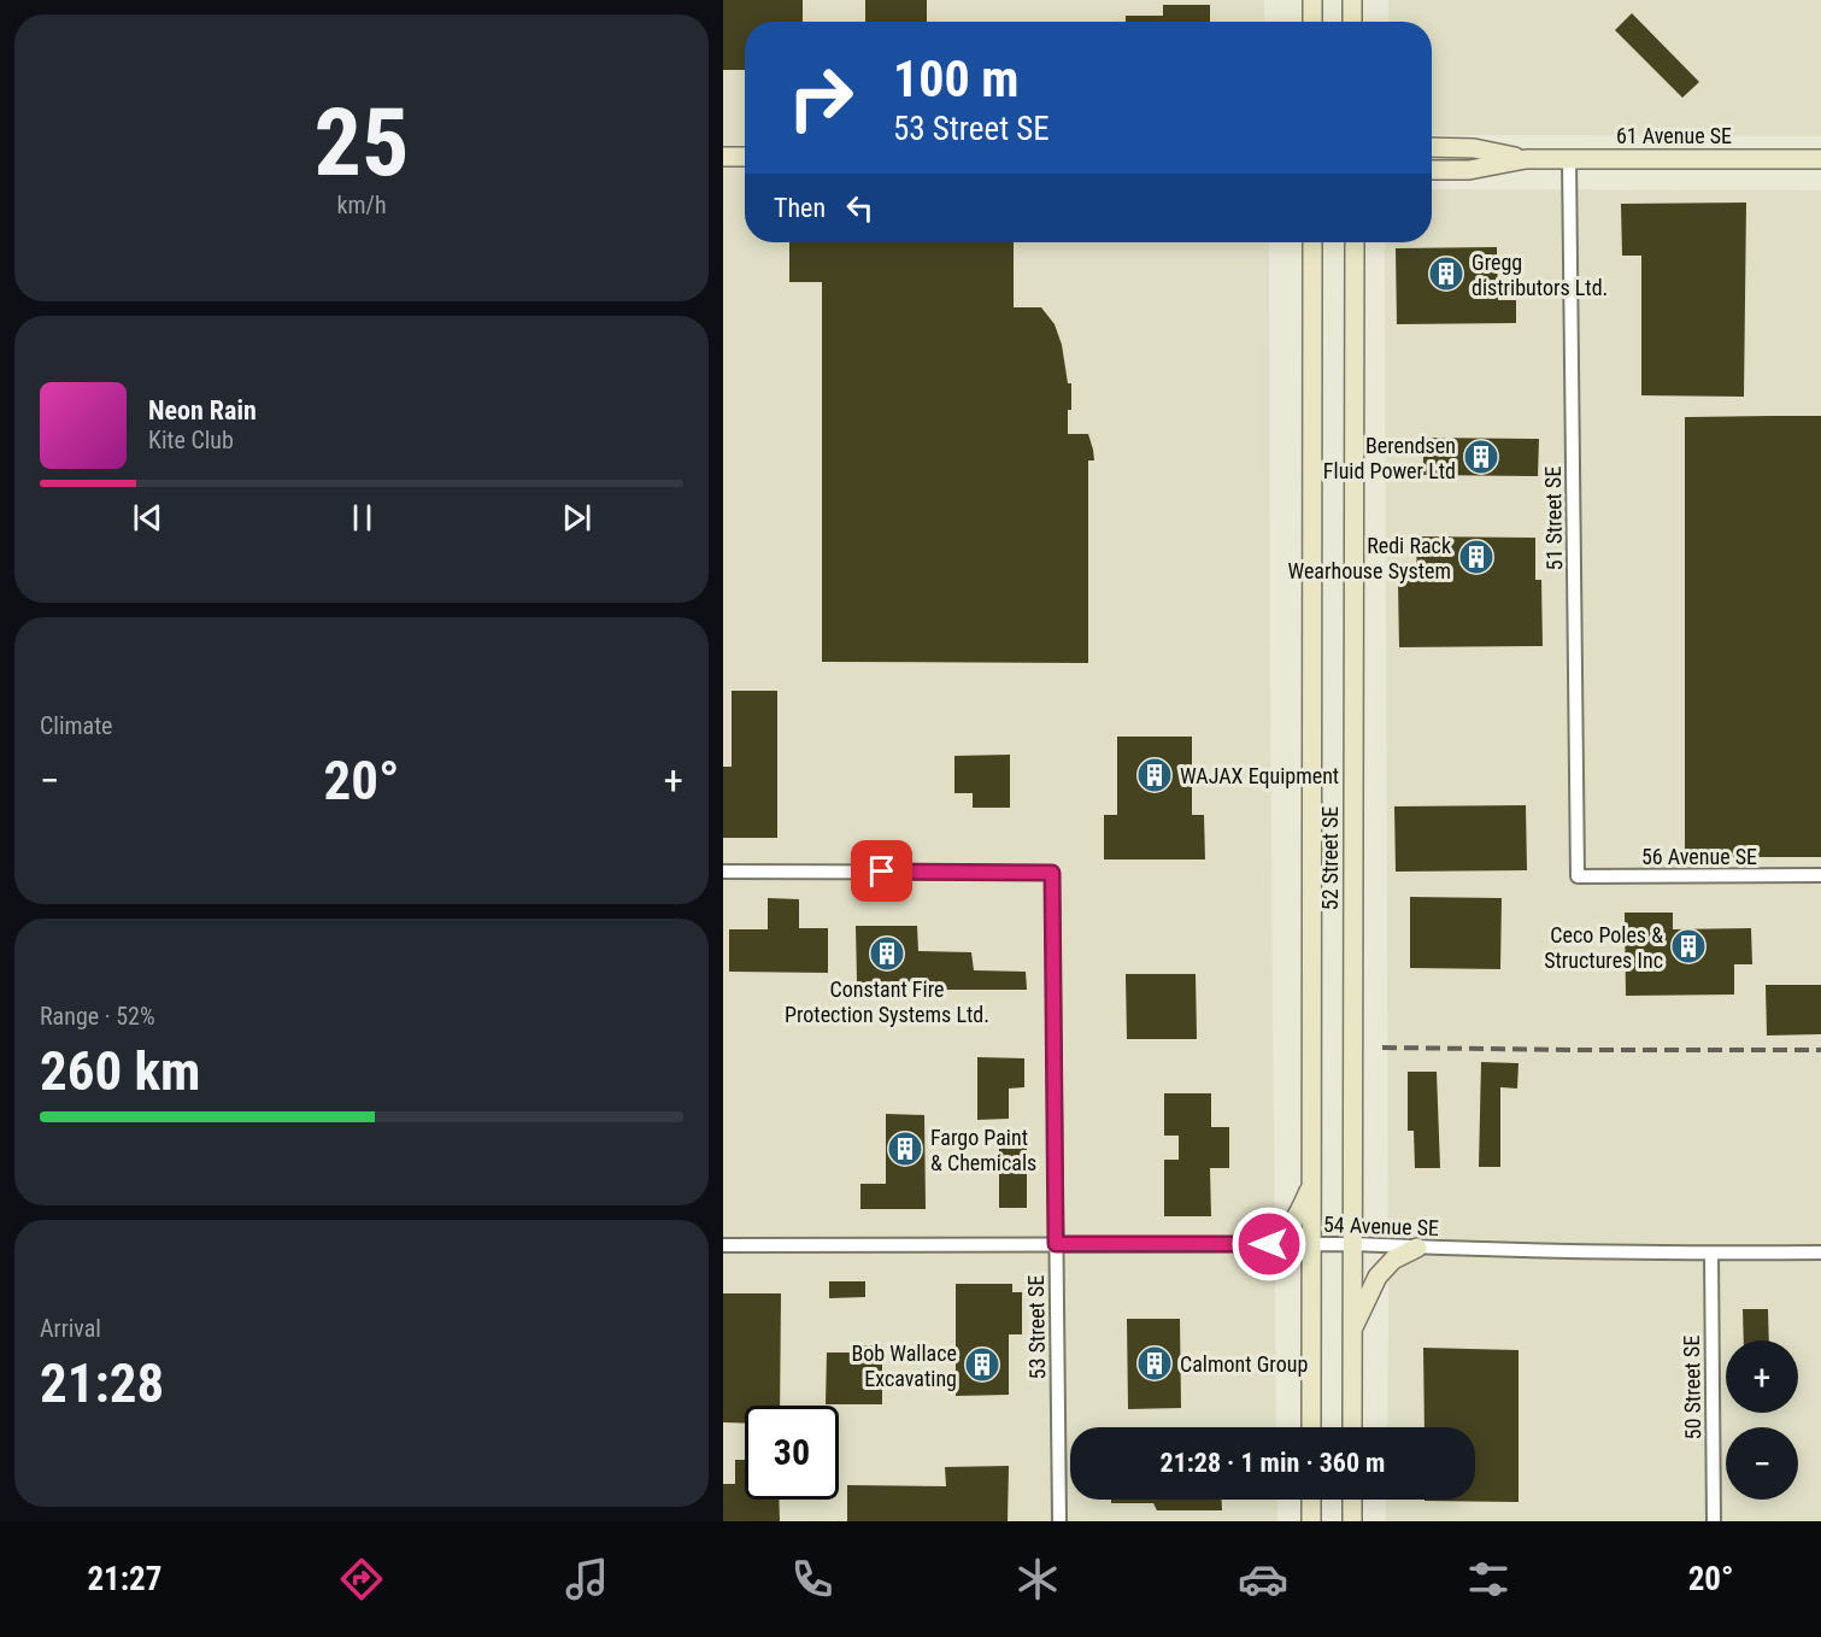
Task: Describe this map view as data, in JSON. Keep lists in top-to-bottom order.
{
  "streets": {
    "main road": ["61 Avenue SE", "52 Street SE"],
    "street": [
      "51 Street SE",
      "56 Avenue SE",
      "54 Avenue SE",
      "53 Street SE",
      "50 Street SE"
    ]
  },
  "crossings": [
    ["61 Avenue SE", "51 Street SE"],
    ["51 Street SE", "56 Avenue SE"],
    ["52 Street SE", "54 Avenue SE"],
    ["54 Avenue SE", "53 Street SE"],
    ["54 Avenue SE", "50 Street SE"]
  ],
  "places": {
    "building": [
      "Gregg distributors Ltd.",
      "Berendsen Fluid Power Ltd",
      "Redi Rack Wearhouse System",
      "WAJAX Equipment",
      "Ceco Poles & Structures Inc",
      "Constant Fire Protection Systems Ltd.",
      "Fargo Paint & Chemicals",
      "Calmont Group",
      "Bob Wallace Excavating"
    ]
  },
  "page": {
    "tile": [
      ["25", "km/h"],
      "Climate",
      ["Range · 52%", "260 km"],
      ["Arrival", "21:28"]
    ],
    "turn": ["100 m", "53 Street SE"],
    "then": "Then",
    "song": ["Neon Rain", "Kite Club"],
    "heat": ["−", "20°", "+"],
    "map_buttons": ["+", "−"],
    "limit": "30",
    "trip": "21:28 · 1 min · 360 m",
    "tabs": ["21:27", "20°"]
  }
}
